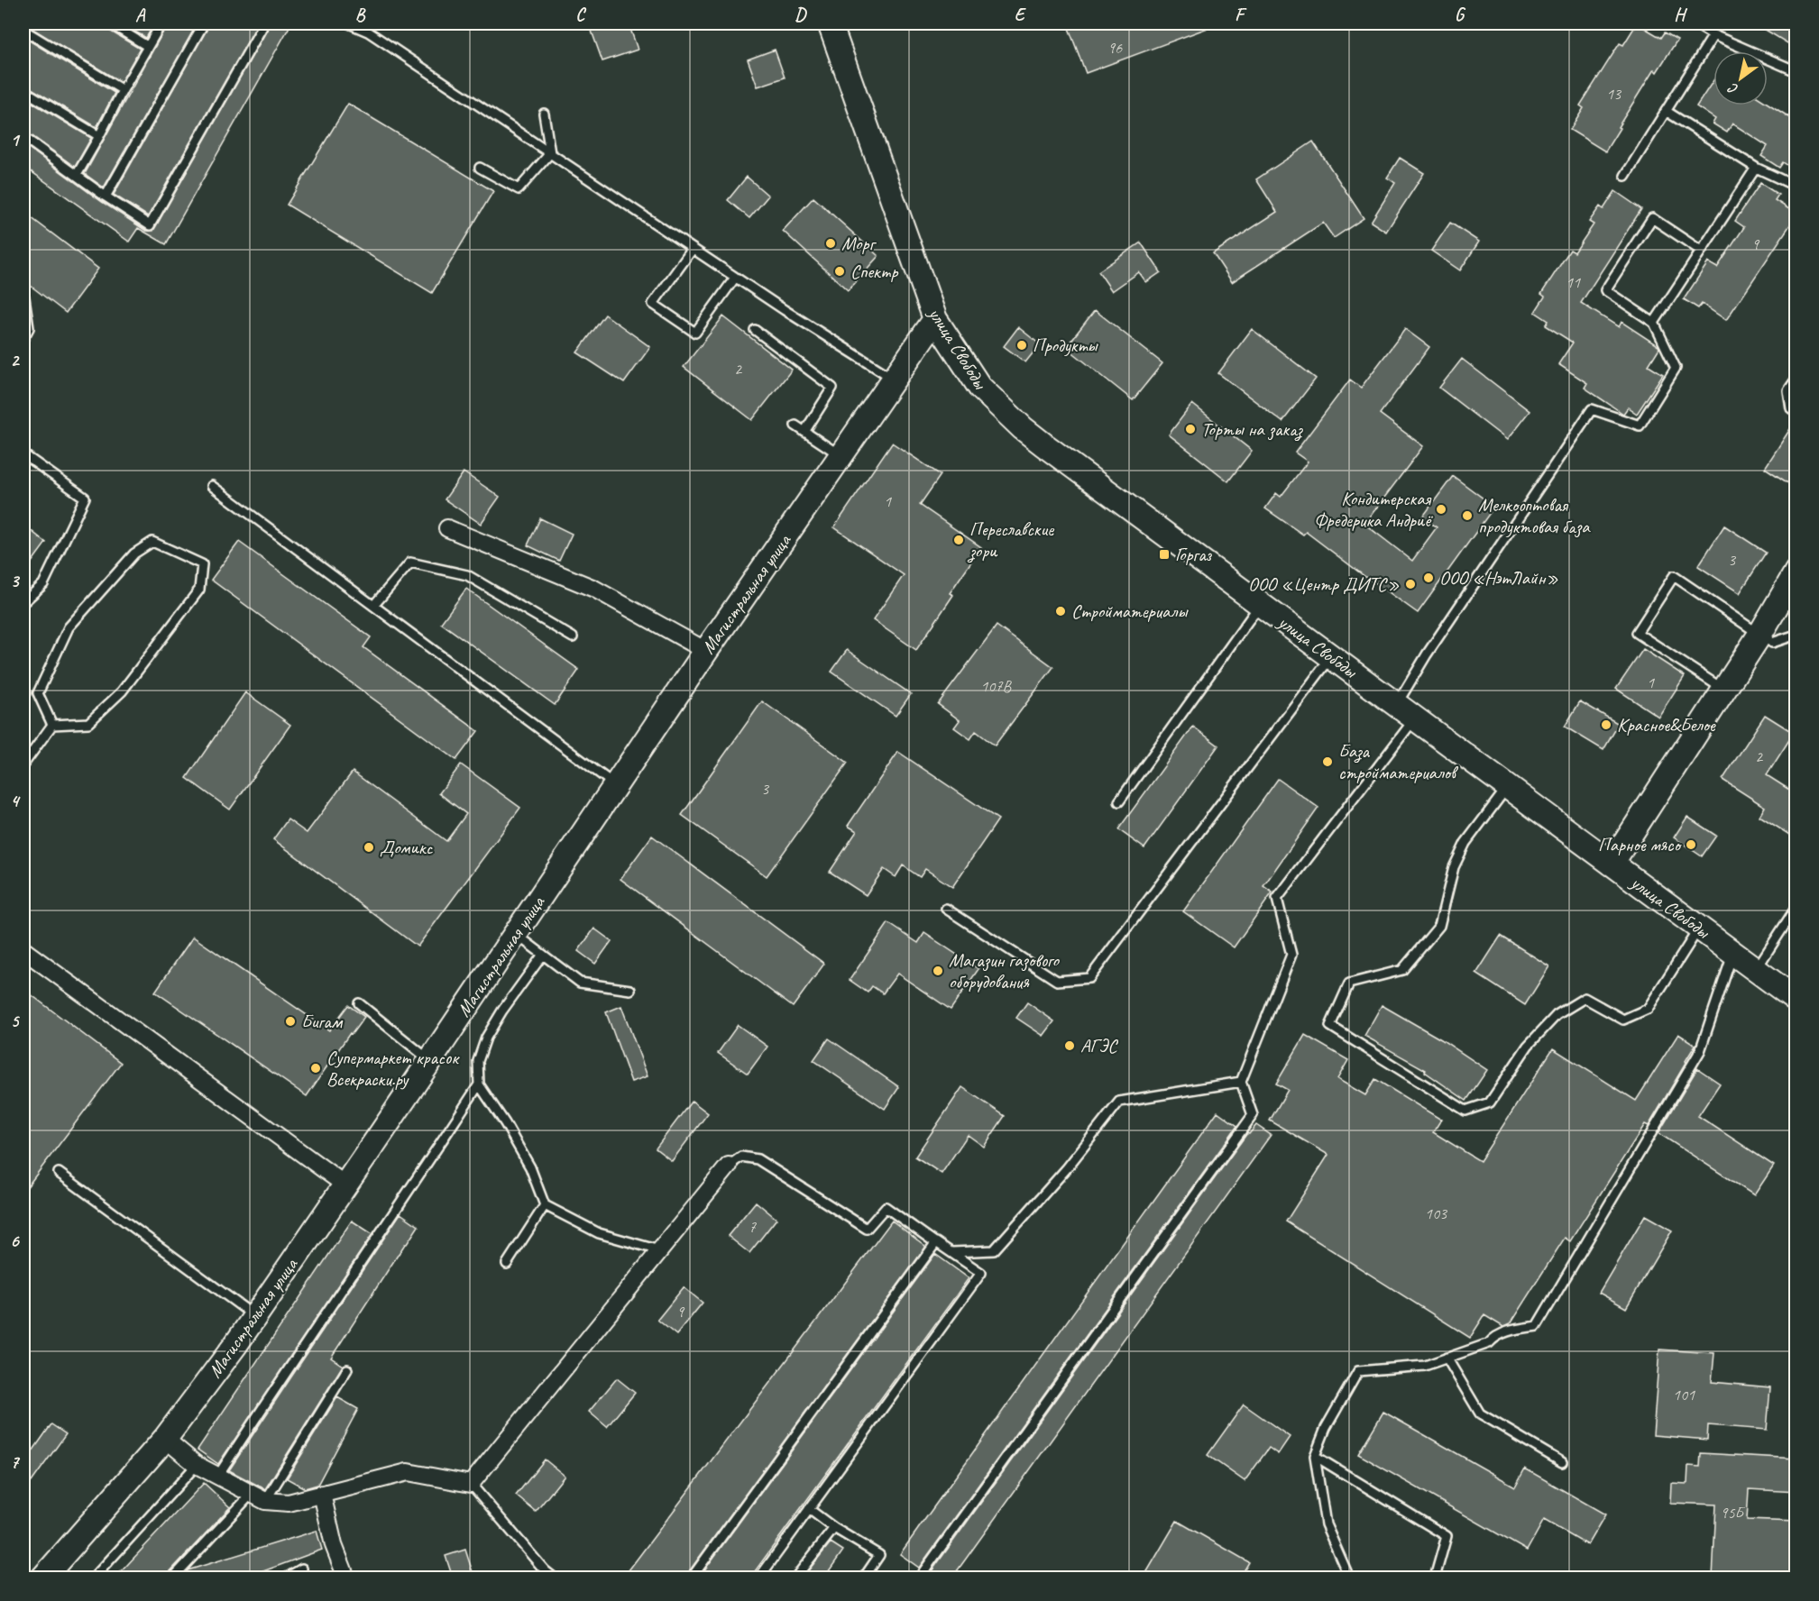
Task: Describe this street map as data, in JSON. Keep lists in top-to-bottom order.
{
  "streets": {
    "main road": ["улица Свободы", "Магистральная улица"]
  },
  "crossings": [
    ["улица Свободы", "Магистральная улица"]
  ],
  "places": {
    "other": [
      "Морг",
      "Спектр",
      "Продукты",
      "Торты на заказ",
      "Кондитерская Фредерика Андриё",
      "Мелкооптовая продуктовая база",
      "Переславские зори",
      "ООО «НэтЛайн»",
      "ООО «Центр ДИТС»",
      "Стройматериалы",
      "Красное&Белое",
      "База стройматериалов",
      "Парное мясо",
      "Домикс",
      "Магазин газового оборудования",
      "Бигам",
      "АГЭС",
      "Супермаркет красок Всекраски.ру"
    ],
    "transit": ["Горгаз"]
  },
  "house_numbers": [
    "96",
    "13",
    "9",
    "11",
    "2",
    "1",
    "3",
    "1",
    "107В",
    "2",
    "3",
    "103",
    "7",
    "9",
    "101",
    "95Б"
  ],
  "north": "bottom left",
  "grid": {
    "columns": [
      "A",
      "B",
      "C",
      "D",
      "E",
      "F",
      "G",
      "H"
    ],
    "rows": [
      "1",
      "2",
      "3",
      "4",
      "5",
      "6",
      "7"
    ]
  }
}
